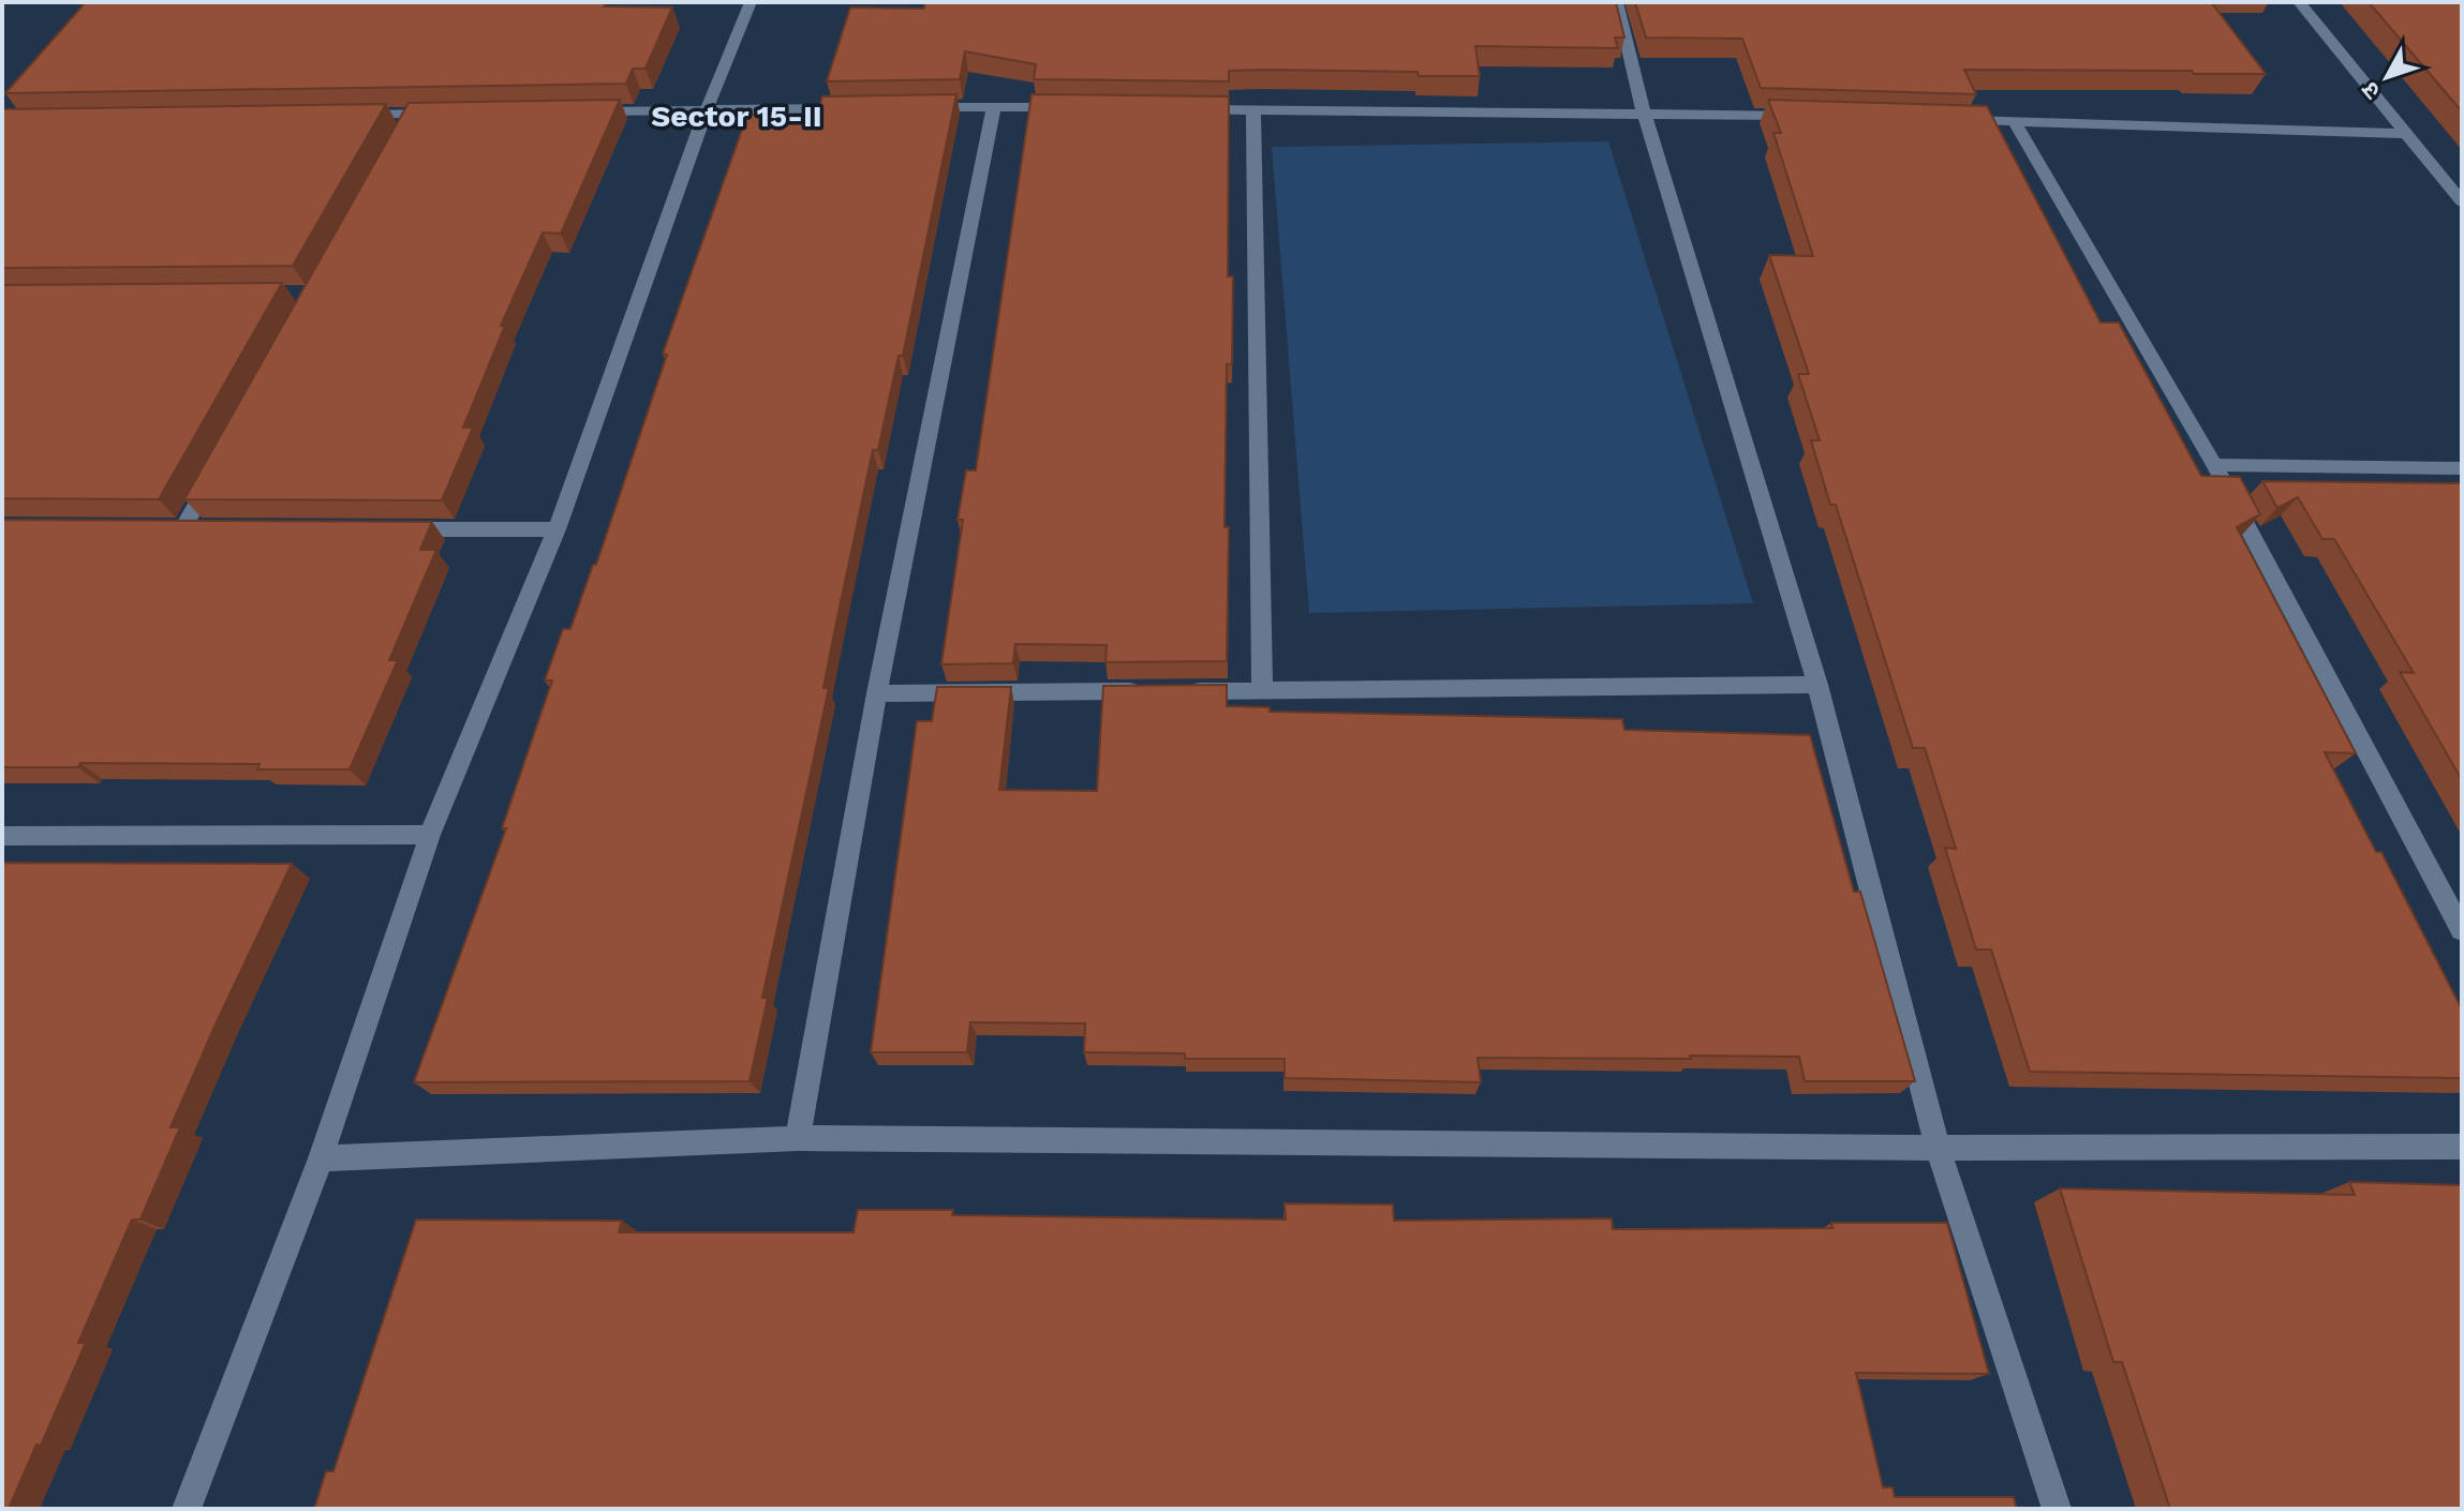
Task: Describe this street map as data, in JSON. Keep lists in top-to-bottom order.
{
  "districts": ["Sector 15-II"],
  "north": "bottom left"
}
